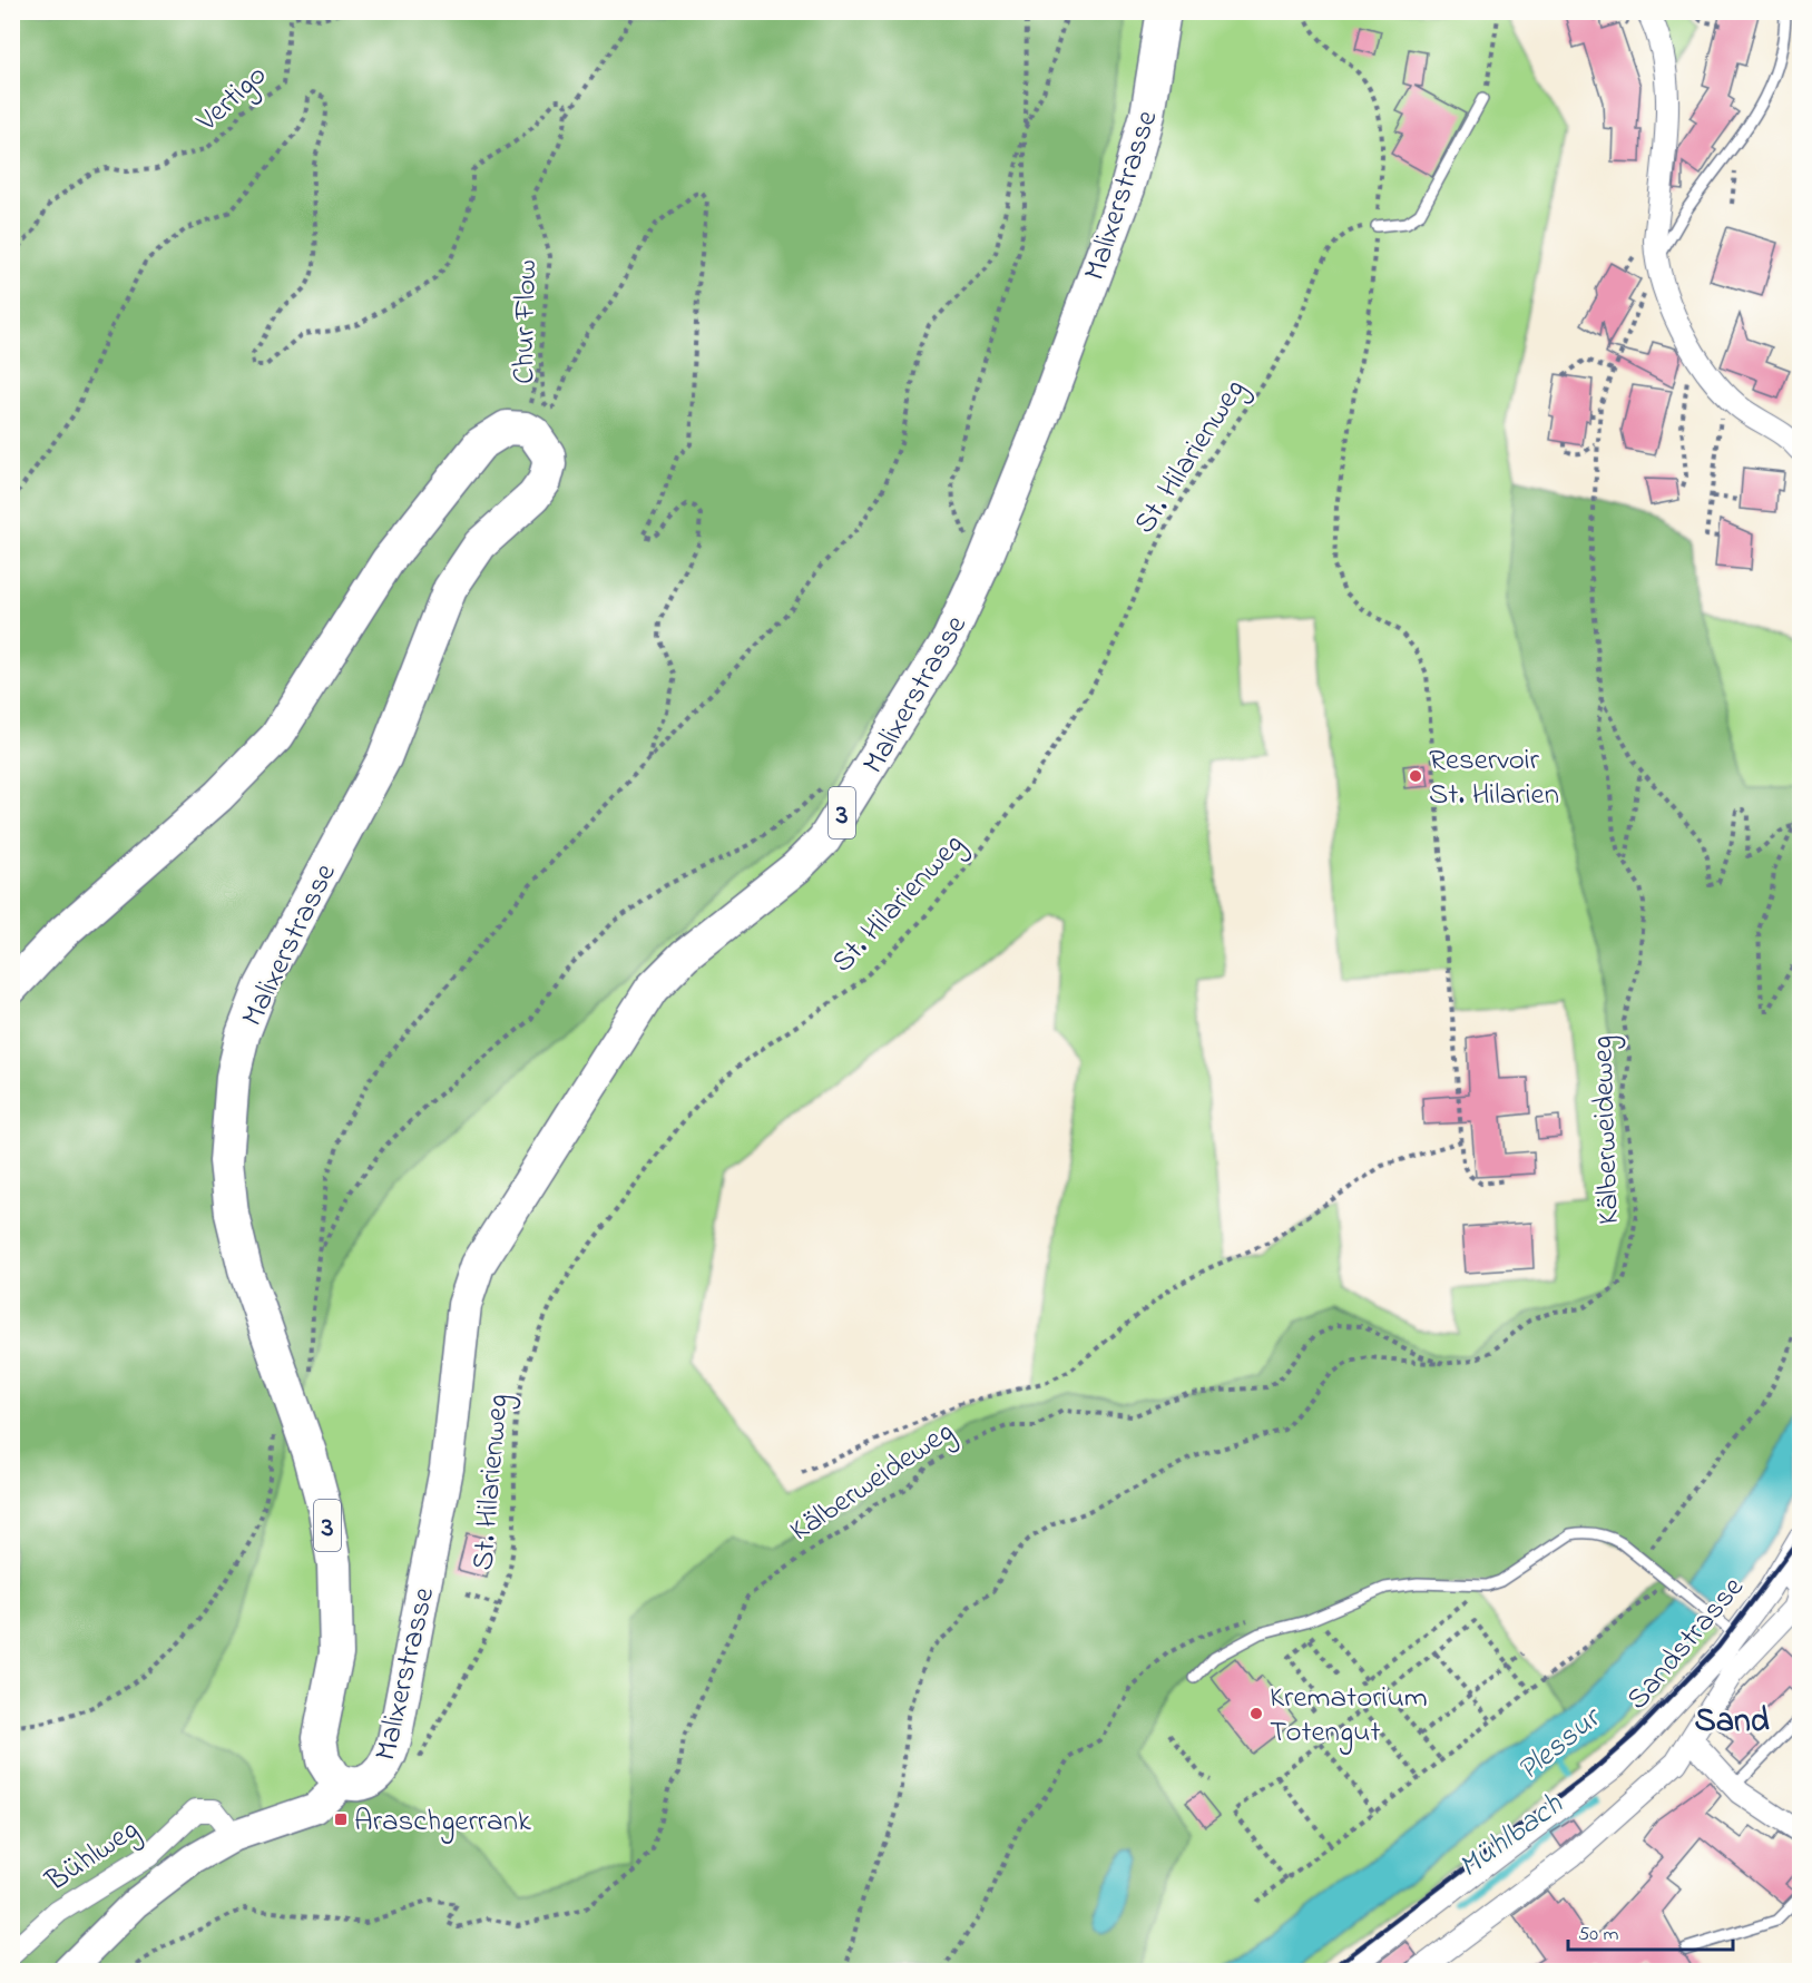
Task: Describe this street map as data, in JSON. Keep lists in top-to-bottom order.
{
  "streets": {
    "main road": ["Malixerstrasse", "3"],
    "street": ["Sandstrasse", "Bühlweg"],
    "path": [
      "Vertigo",
      "Chur Flow",
      "St. Hilarienweg",
      "Kälberweideweg"
    ]
  },
  "districts": ["Sand"],
  "water": ["Plessur", "Mühlbach"],
  "places": {
    "other": ["Reservoir St. Hilarien", "Krematorium Totengut"],
    "transit": ["Araschgerrank"]
  },
  "scale_bar": "50 m"
}
